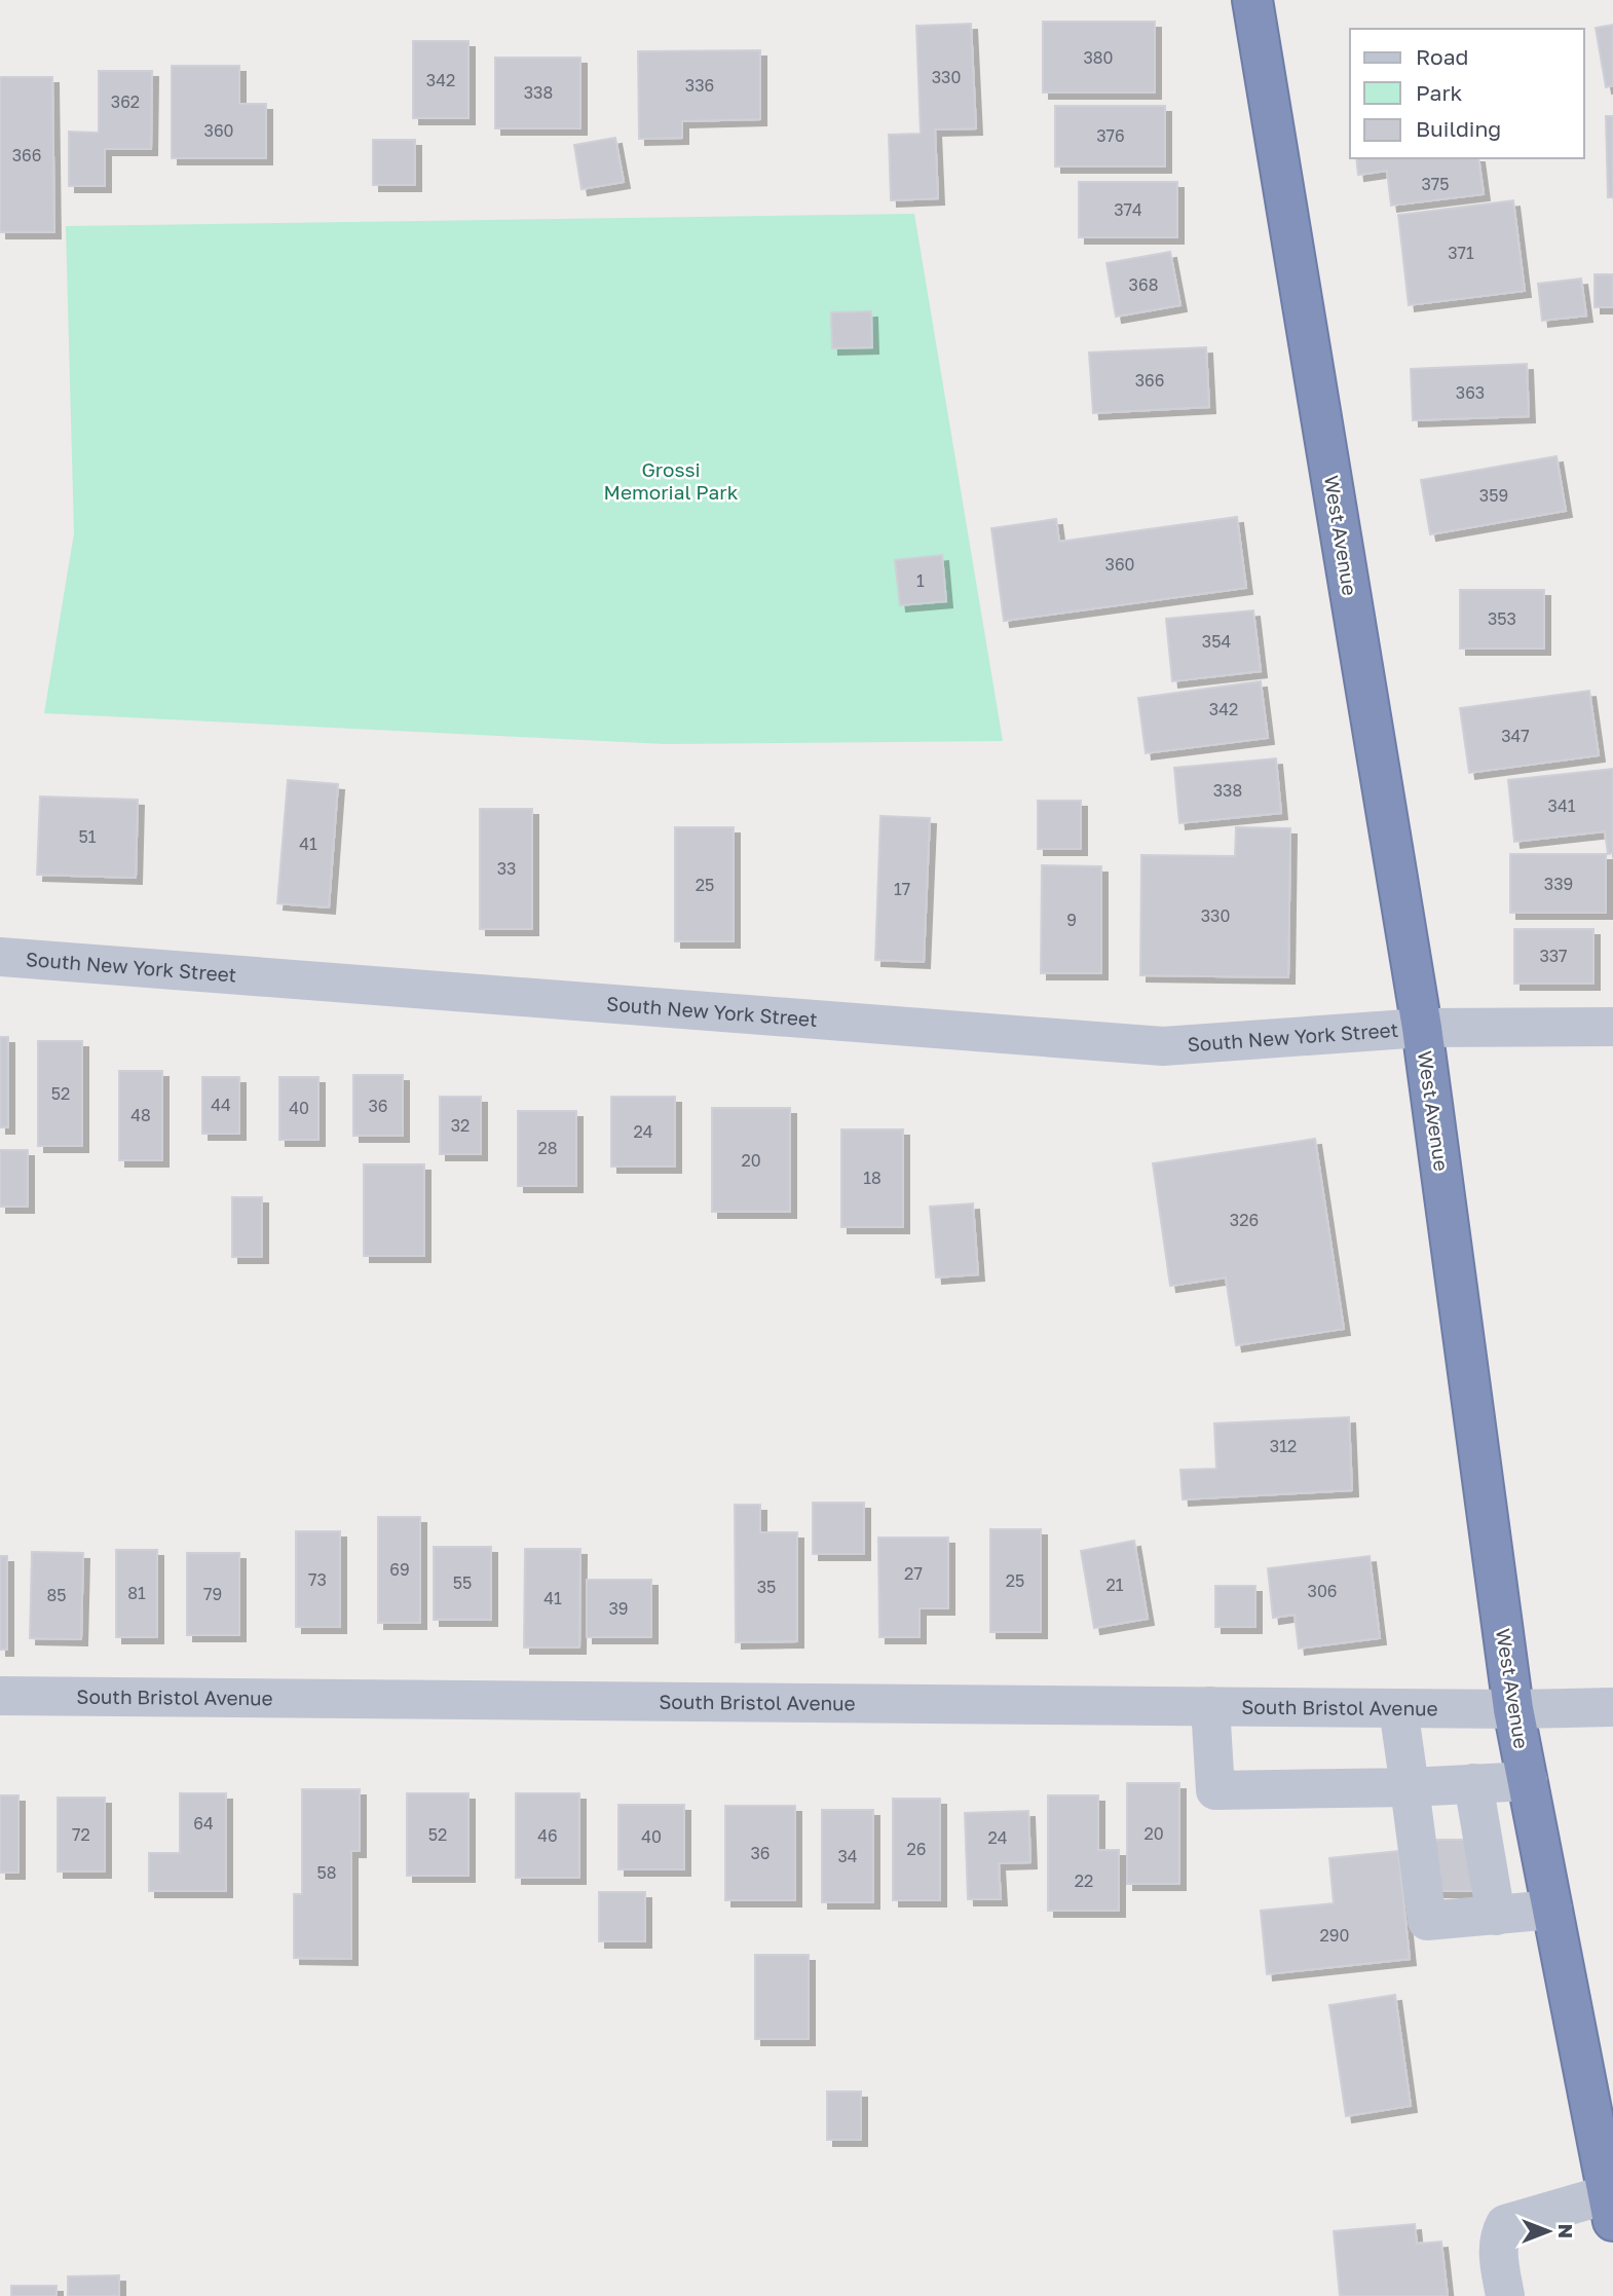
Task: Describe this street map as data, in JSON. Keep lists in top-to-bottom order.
{
  "streets": {
    "highway": ["West Avenue"],
    "street": ["South New York Street", "South Bristol Avenue"]
  },
  "crossings": [
    ["West Avenue", "South New York Street"],
    ["West Avenue", "South Bristol Avenue"]
  ],
  "parks": ["Grossi Memorial Park"],
  "house_numbers": [
    "380",
    "330",
    "342",
    "336",
    "338",
    "362",
    "360",
    "376",
    "366",
    "375",
    "374",
    "371",
    "368",
    "366",
    "363",
    "359",
    "360",
    "1",
    "353",
    "354",
    "342",
    "347",
    "338",
    "341",
    "51",
    "41",
    "33",
    "339",
    "25",
    "17",
    "330",
    "9",
    "337",
    "52",
    "44",
    "36",
    "40",
    "48",
    "32",
    "24",
    "28",
    "20",
    "18",
    "326",
    "312",
    "69",
    "27",
    "73",
    "25",
    "55",
    "21",
    "35",
    "306",
    "81",
    "79",
    "85",
    "41",
    "39",
    "64",
    "20",
    "72",
    "52",
    "46",
    "40",
    "24",
    "26",
    "36",
    "34",
    "58",
    "22",
    "290"
  ],
  "legend": ["Road", "Park", "Building"],
  "north": "right"
}
